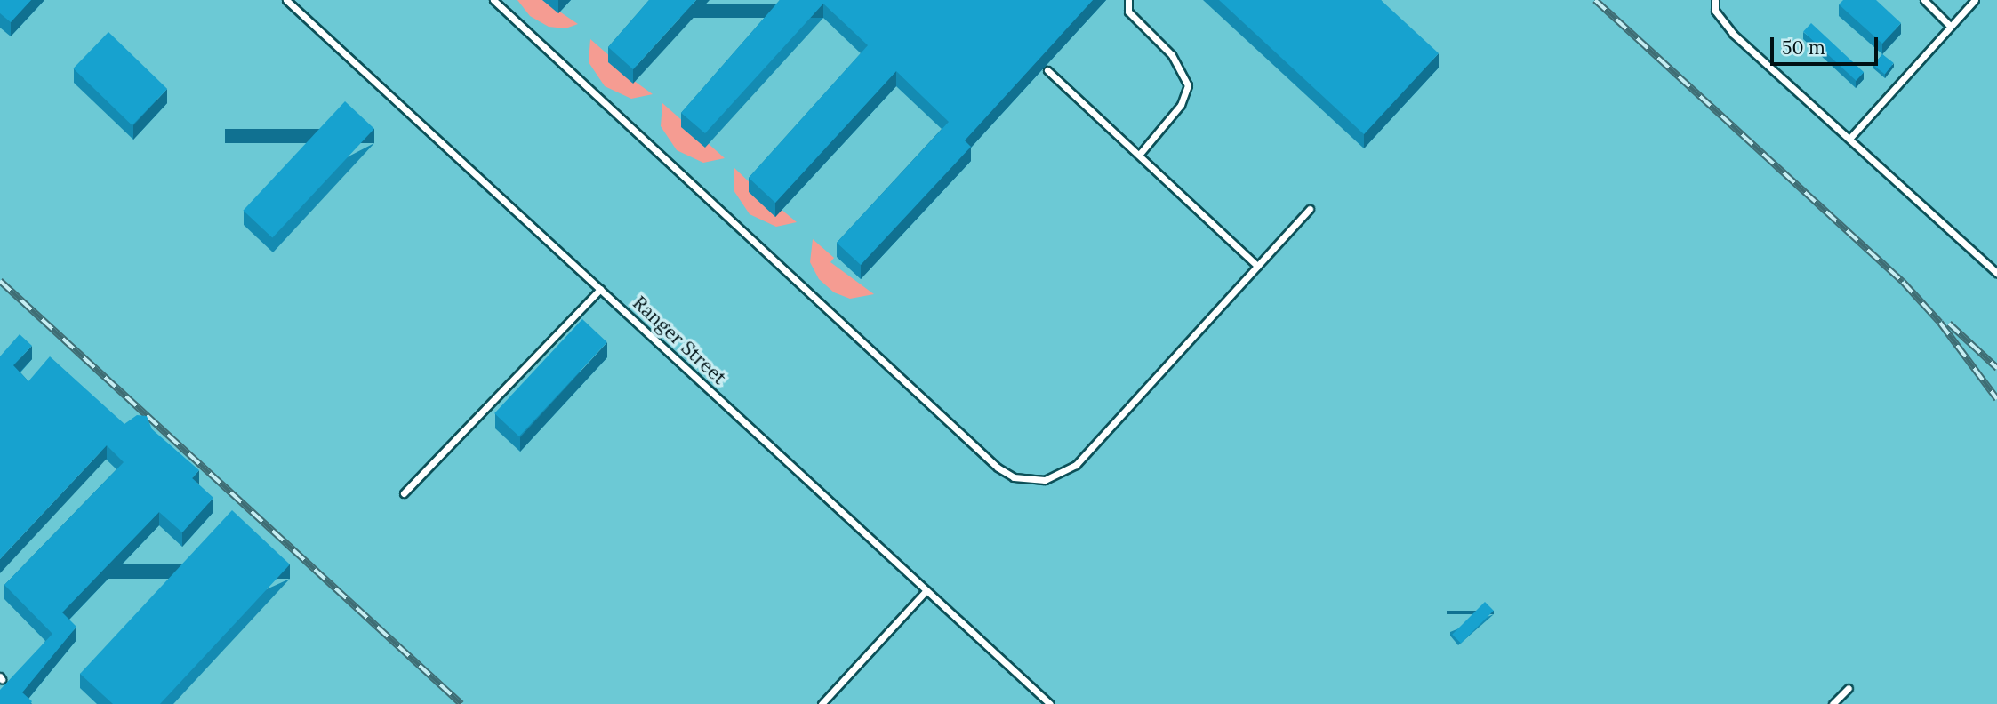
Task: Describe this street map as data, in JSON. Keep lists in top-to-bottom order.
{
  "streets": {
    "lane": ["Ranger Street"]
  },
  "scale_bar": "50 m"
}
